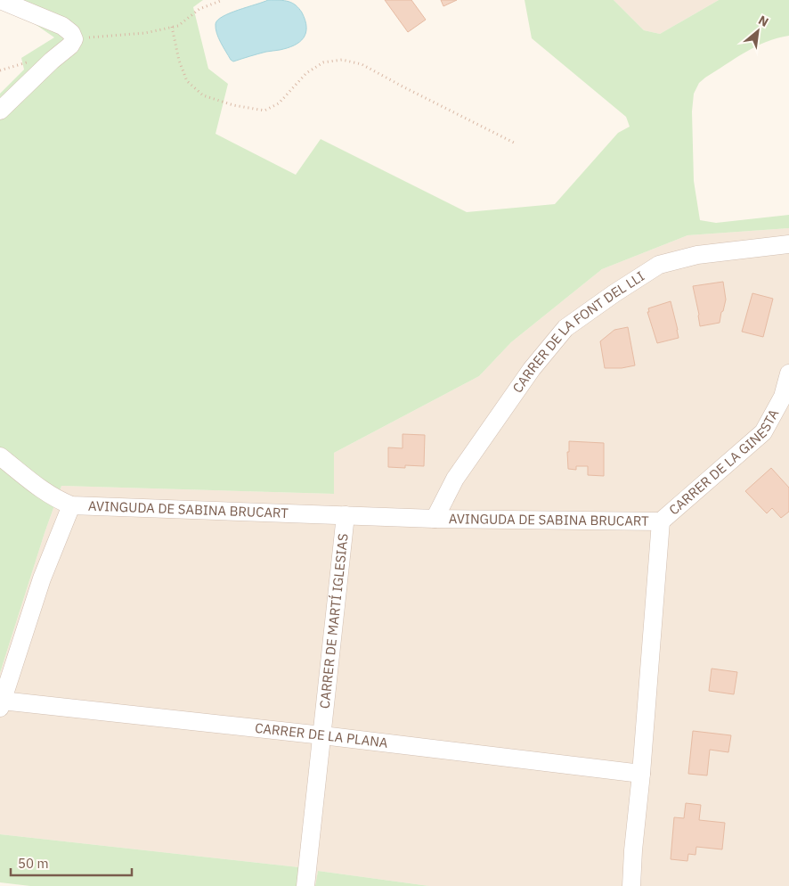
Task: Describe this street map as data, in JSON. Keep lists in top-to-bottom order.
{
  "streets": {
    "street": [
      "CARRER DE LA FONT DEL LLI",
      "CARRER DE LA GINESTA",
      "AVINGUDA DE SABINA BRUCART",
      "CARRER DE MARTÍ IGLESIAS",
      "CARRER DE LA PLANA"
    ]
  },
  "crossings": [
    ["CARRER DE LA FONT DEL LLI", "AVINGUDA DE SABINA BRUCART"],
    ["CARRER DE LA GINESTA", "AVINGUDA DE SABINA BRUCART"],
    ["AVINGUDA DE SABINA BRUCART", "CARRER DE MARTÍ IGLESIAS"],
    ["AVINGUDA DE SABINA BRUCART", "CARRER DE LA PLANA"],
    ["CARRER DE MARTÍ IGLESIAS", "CARRER DE LA PLANA"]
  ],
  "scale_bar": "50 m",
  "north": "top right"
}
